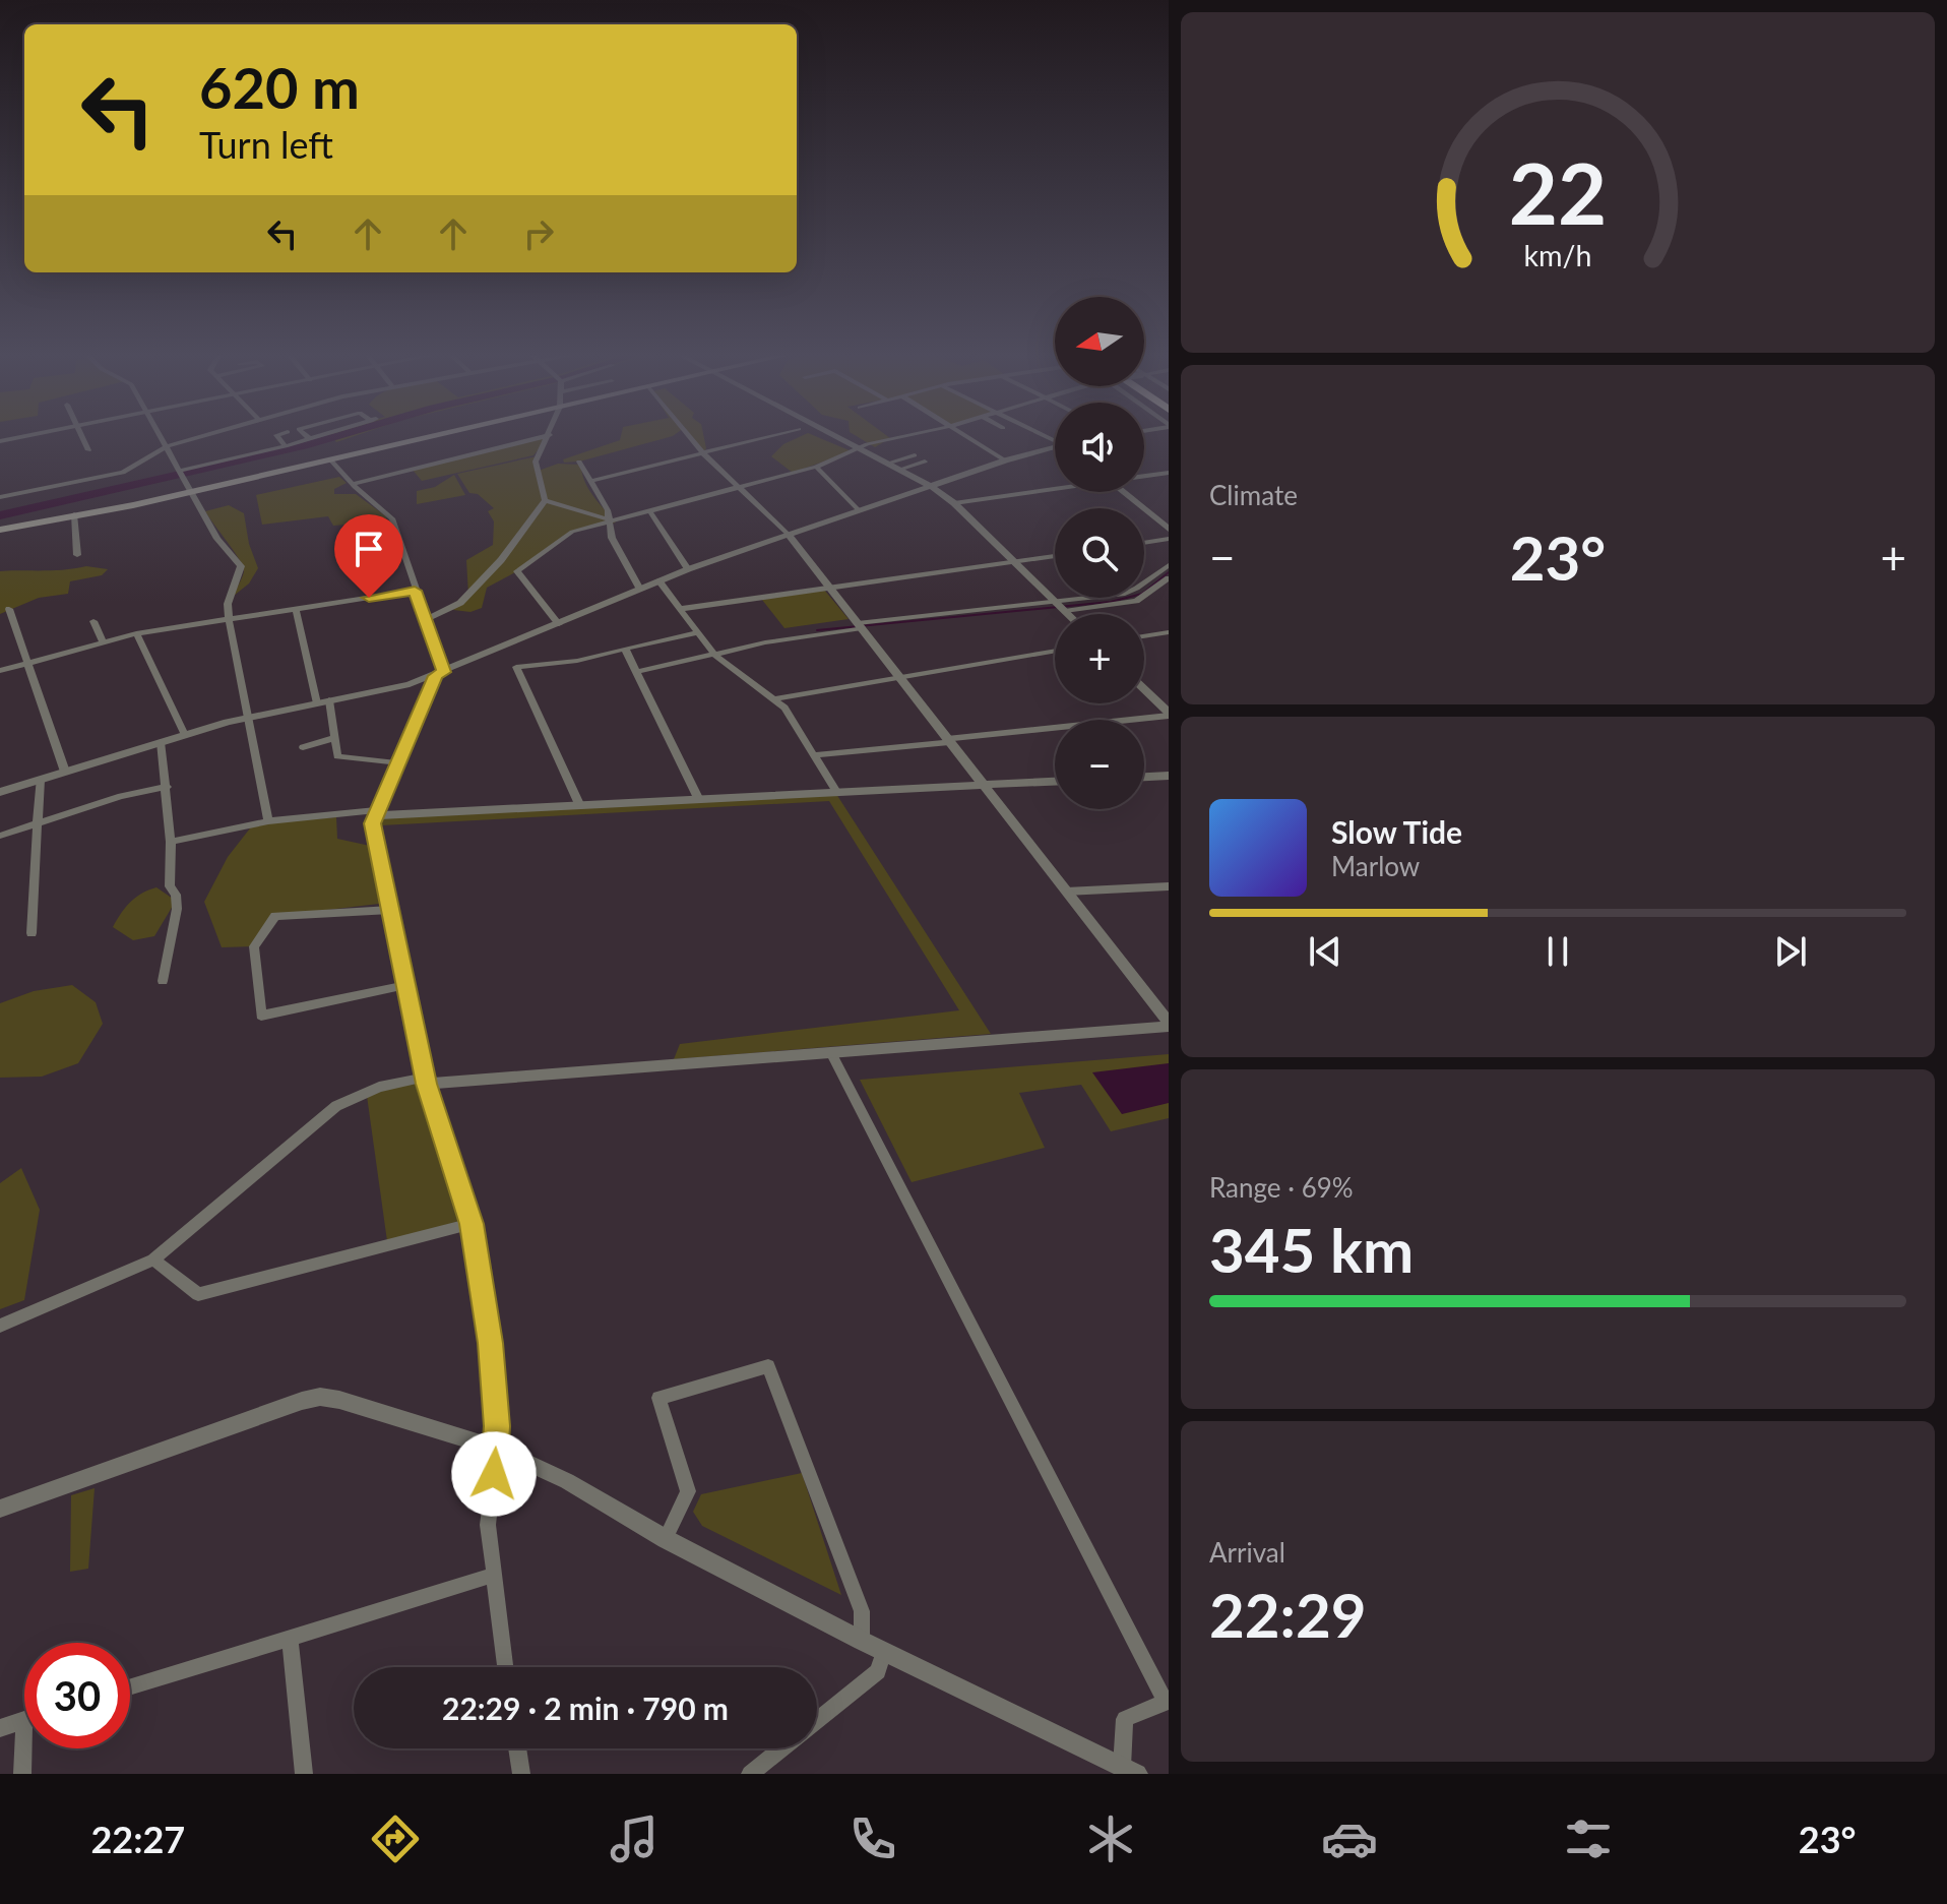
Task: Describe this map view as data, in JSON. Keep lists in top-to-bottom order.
{
  "north": "left",
  "page": {
    "turn": ["620 m", "Turn left"],
    "map_buttons": ["+", "−"],
    "tile": [
      "Climate",
      ["Range · 69%", "345 km"],
      ["Arrival", "22:29"]
    ],
    "heat": ["−", "23°", "+"],
    "song": ["Slow Tide", "Marlow"],
    "limit": "30",
    "trip": "22:29 · 2 min · 790 m",
    "tabs": ["22:27", "23°"],
    "gauge": ["22", "km/h"]
  }
}
